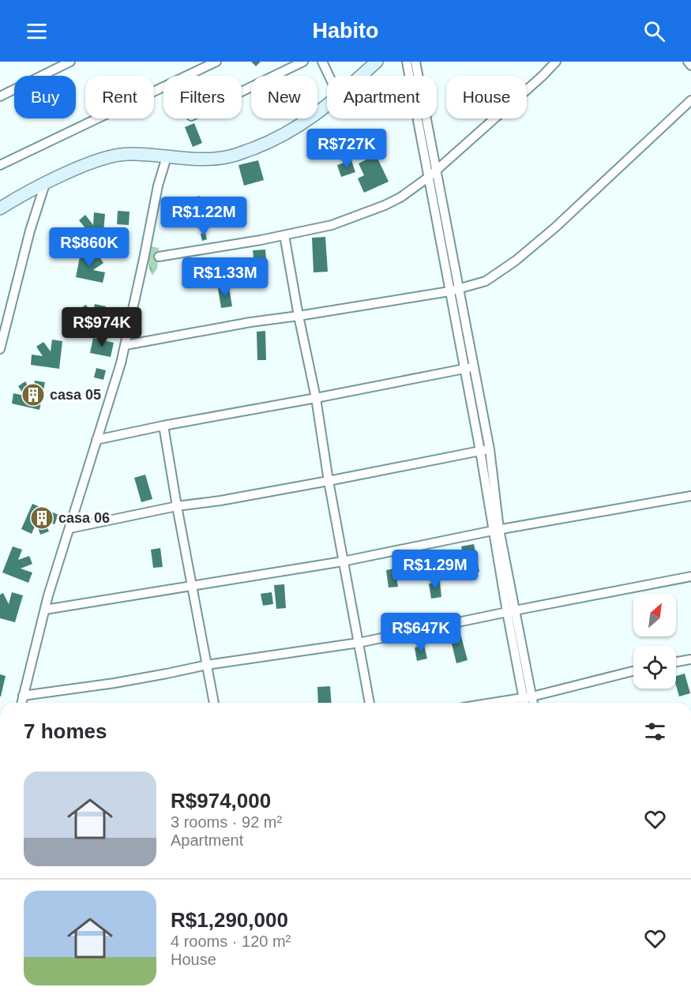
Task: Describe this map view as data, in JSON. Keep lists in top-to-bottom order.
{
  "places": {
    "building": ["casa 05", "casa 06"]
  },
  "north": "top right",
  "page": {
    "header": "Habito",
    "chip": [
      "Buy",
      "Rent",
      "Filters",
      "New",
      "Apartment",
      "House"
    ],
    "price": [
      "R$727K",
      "R$1.22M",
      "R$860K",
      "R$1.33M",
      "R$974K",
      "R$1.29M",
      "R$647K"
    ],
    "heading": "7 homes",
    "list": [
      {
        "name": "R$974,000",
        "note": "3 rooms · 92 m² · Apartment"
      },
      {
        "name": "R$1,290,000",
        "note": "4 rooms · 120 m² · House"
      }
    ]
  }
}
